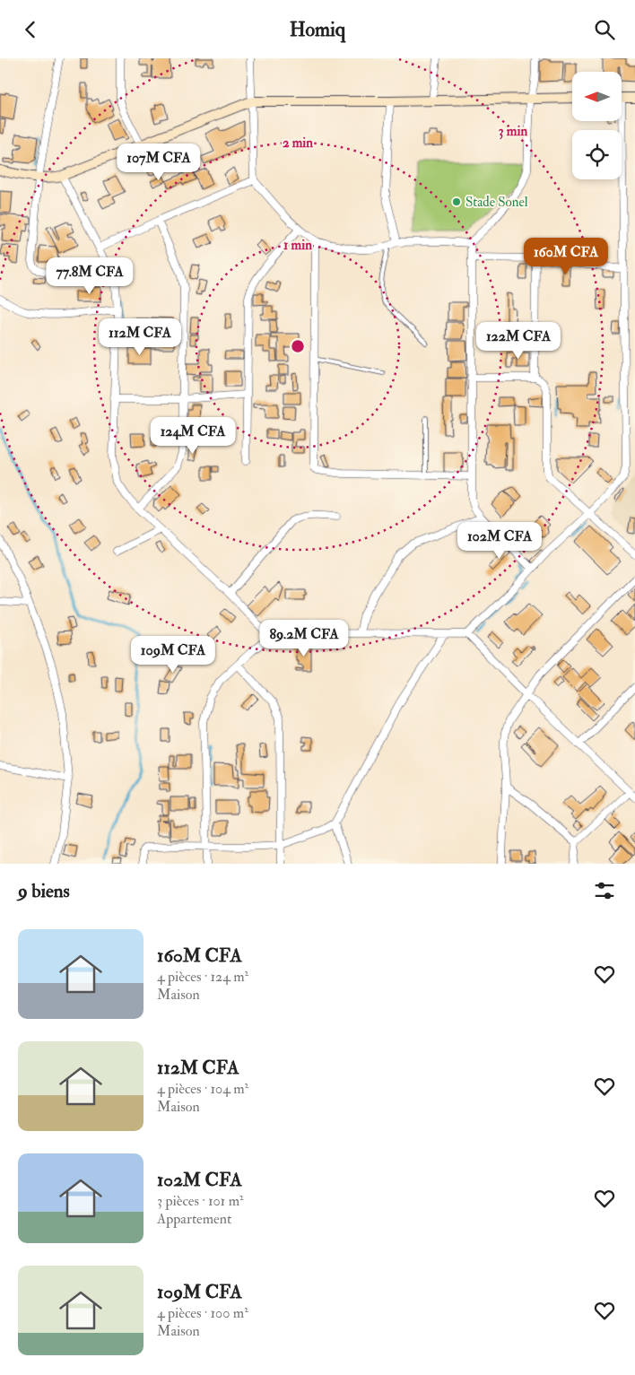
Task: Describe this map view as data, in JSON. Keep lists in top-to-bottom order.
{
  "places": ["Stade Sonel"],
  "north": "left",
  "page": {
    "header": "Homiq",
    "price": [
      "107M CFA",
      "160M CFA",
      "77.8M CFA",
      "112M CFA",
      "122M CFA",
      "124M CFA",
      "102M CFA",
      "89.2M CFA",
      "109M CFA"
    ],
    "heading": "9 biens",
    "list": [
      {
        "name": "160M CFA",
        "note": "4 pièces · 124 m² · Maison"
      },
      {
        "name": "112M CFA",
        "note": "4 pièces · 104 m² · Maison"
      },
      {
        "name": "102M CFA",
        "note": "3 pièces · 101 m² · Appartement"
      },
      {
        "name": "109M CFA",
        "note": "4 pièces · 100 m² · Maison"
      }
    ]
  },
  "rings": ["3 min", "2 min", "1 min"]
}
